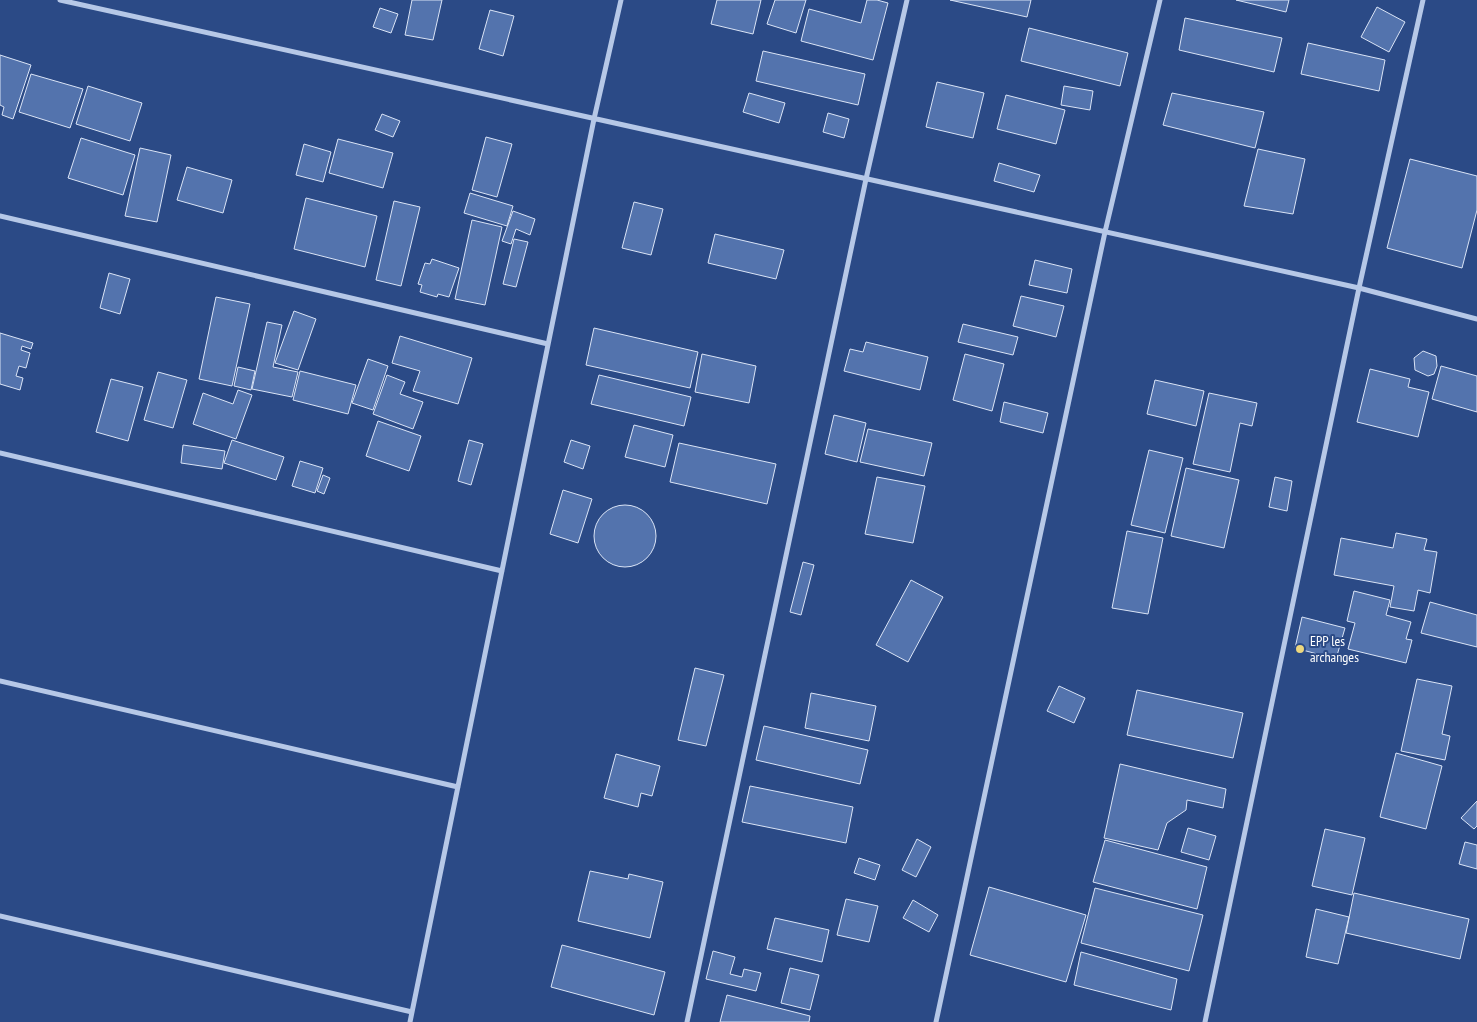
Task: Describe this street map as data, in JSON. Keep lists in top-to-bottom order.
{
  "places": ["EPP les archanges"]
}
